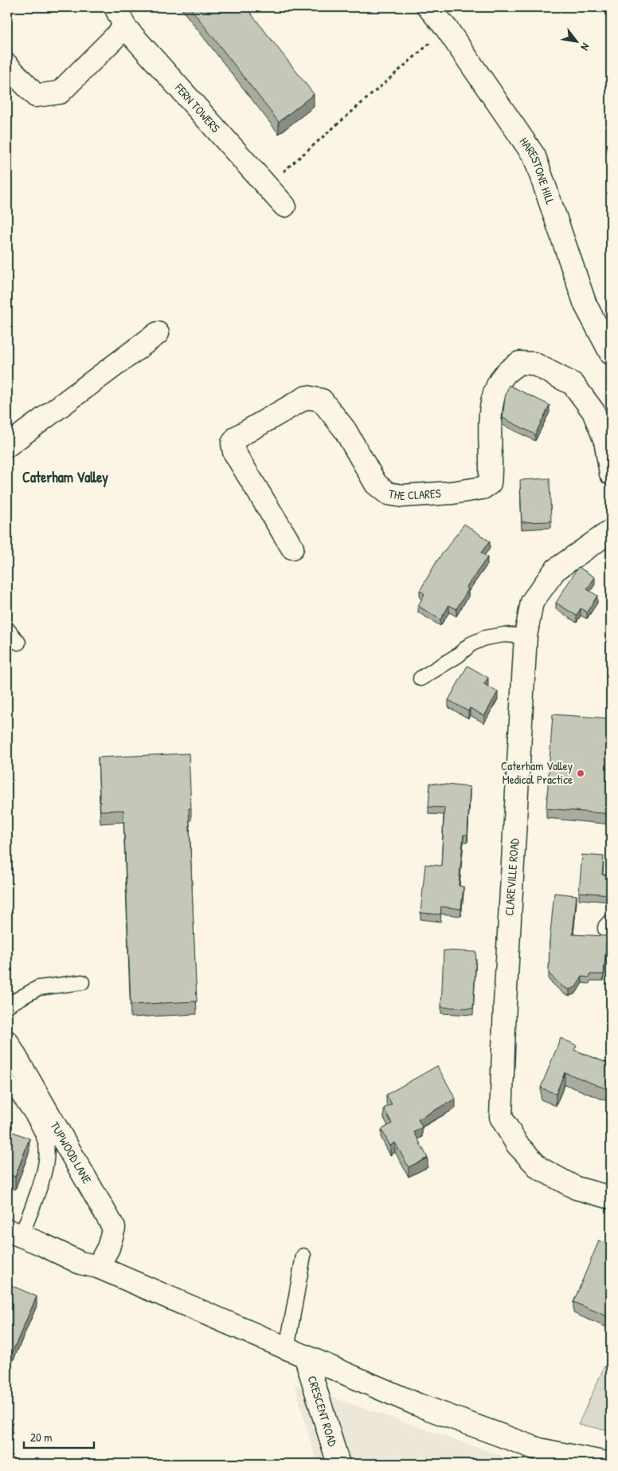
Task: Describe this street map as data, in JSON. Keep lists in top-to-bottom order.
{
  "streets": {
    "street": [
      "FERN TOWERS",
      "HARESTONE HILL",
      "THE CLARES",
      "CLAREVILLE ROAD",
      "TUPWOOD LANE",
      "CRESCENT ROAD"
    ]
  },
  "districts": ["Caterham Valley"],
  "places": ["Caterham Valley Medical Practice"],
  "scale_bar": "20 m",
  "north": "bottom right"
}
